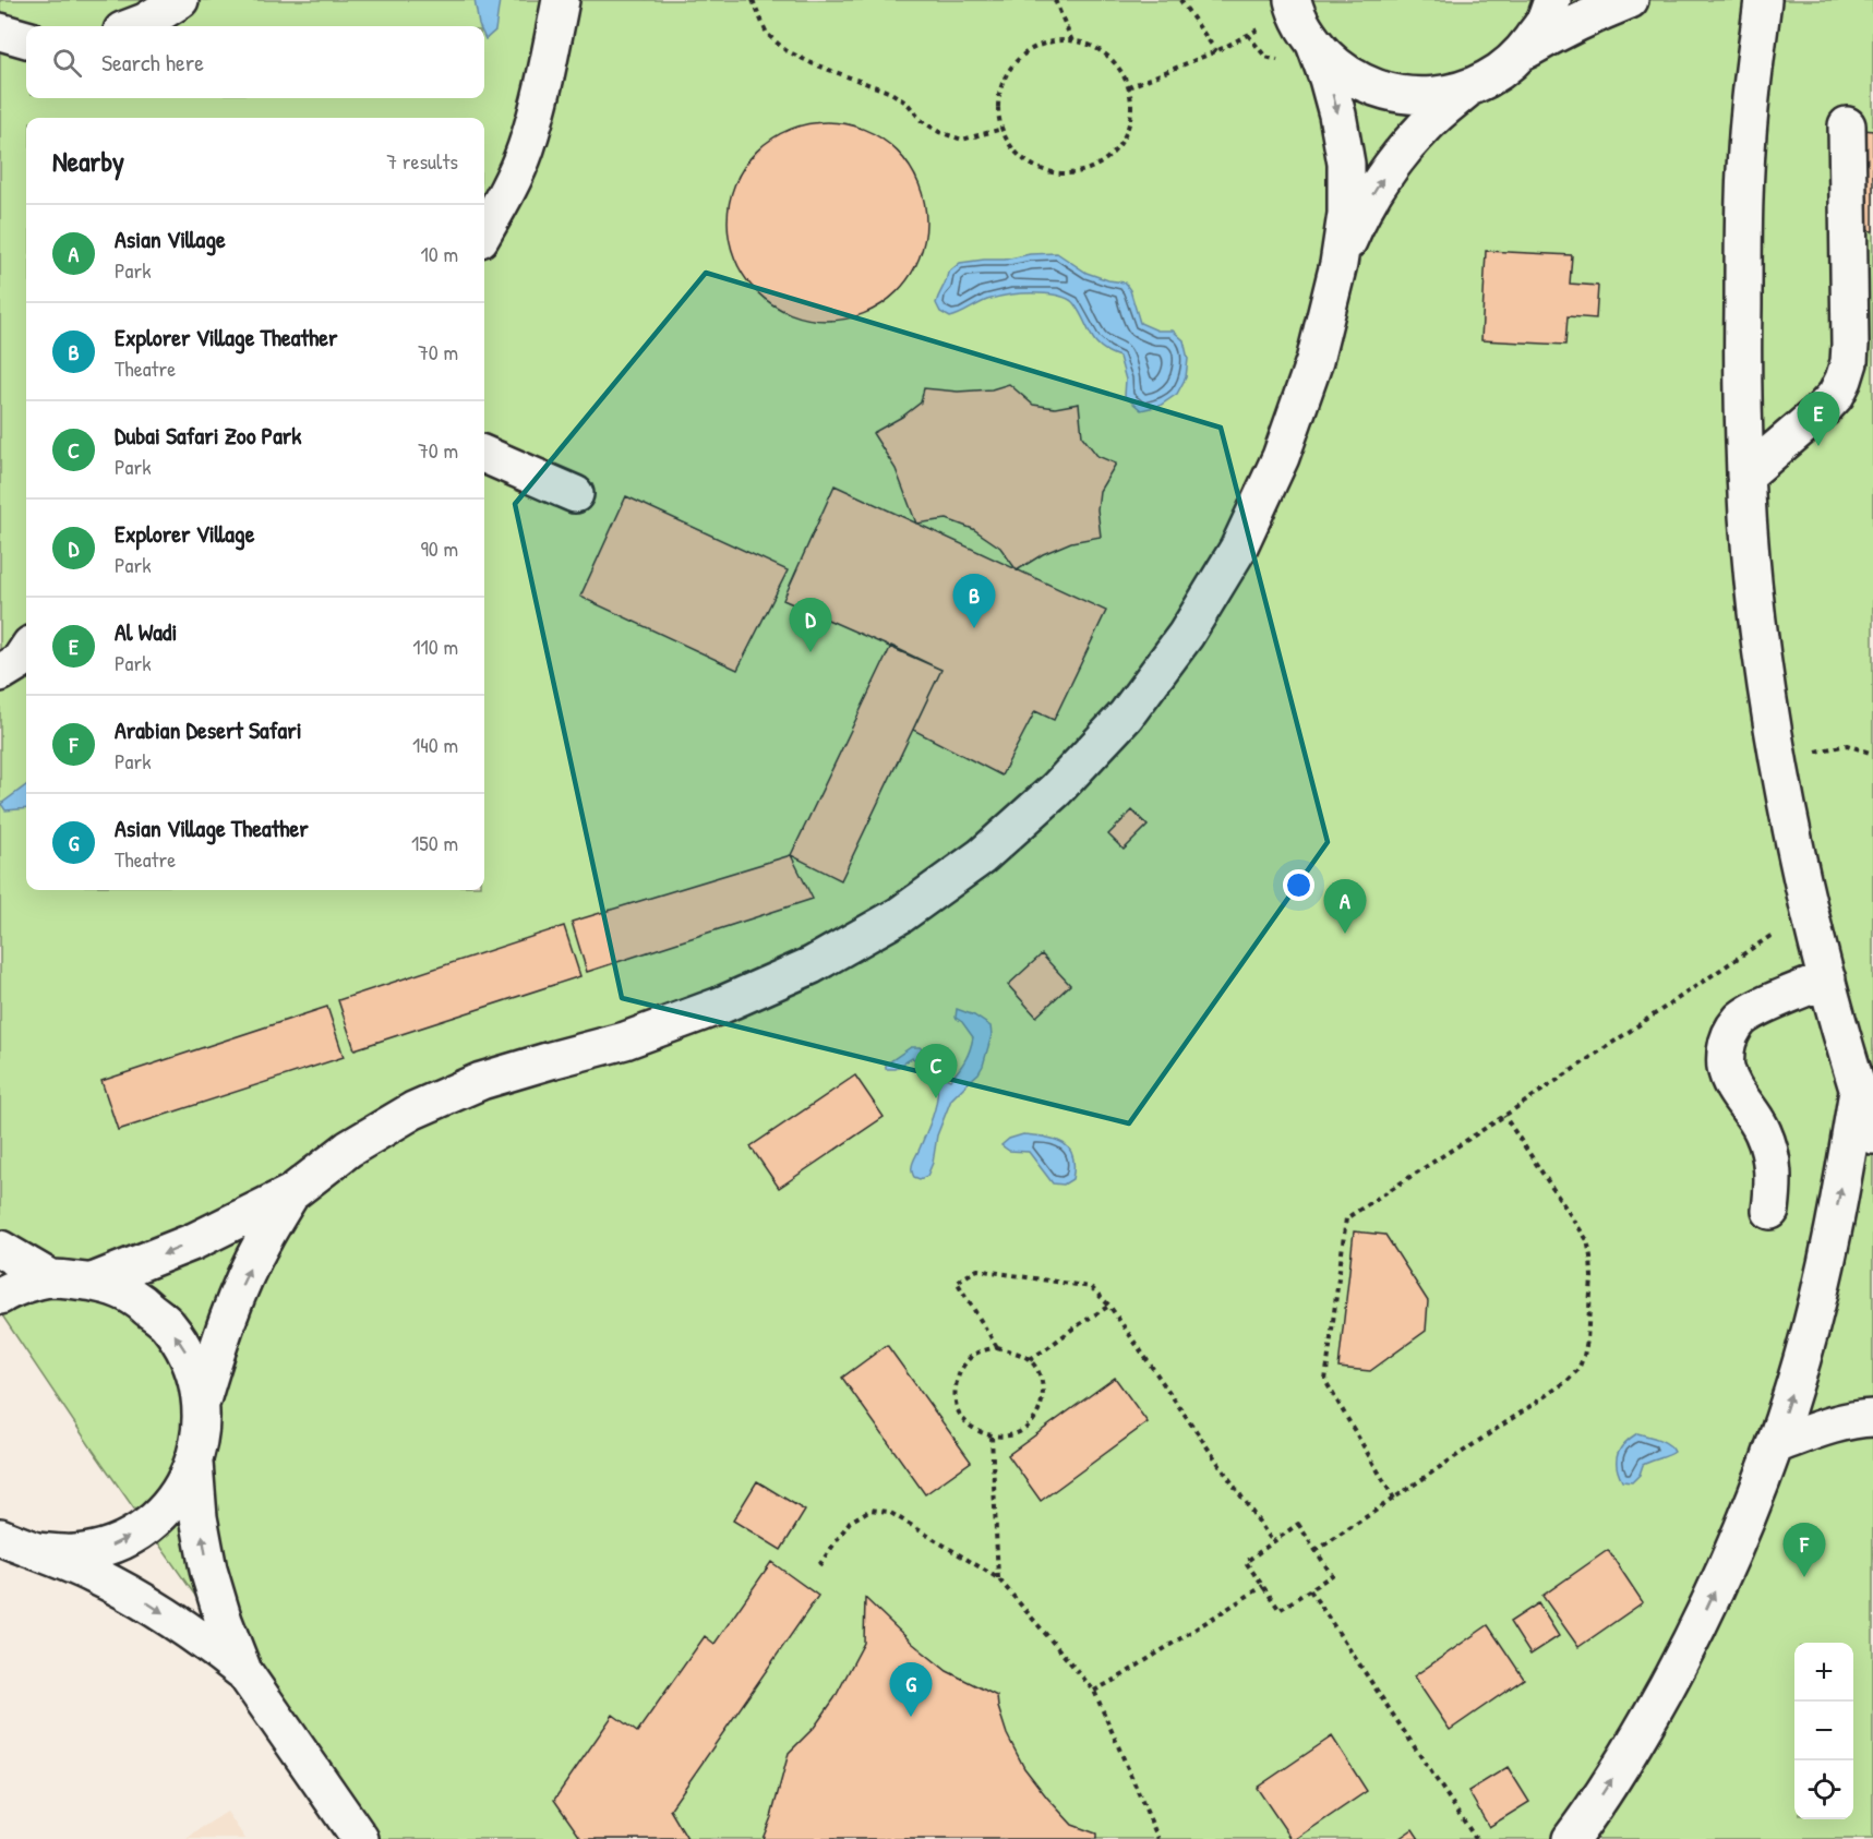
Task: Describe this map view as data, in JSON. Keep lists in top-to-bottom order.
{
  "page": {
    "search": "Search here",
    "heading": ["Nearby", "7 results"],
    "list": [
      {
        "mark": "A",
        "name": "Asian Village",
        "note": "Park",
        "value": "10 m"
      },
      {
        "mark": "B",
        "name": "Explorer Village Theather",
        "note": "Theatre",
        "value": "70 m"
      },
      {
        "mark": "C",
        "name": "Dubai Safari Zoo Park",
        "note": "Park",
        "value": "70 m"
      },
      {
        "mark": "D",
        "name": "Explorer Village",
        "note": "Park",
        "value": "90 m"
      },
      {
        "mark": "E",
        "name": "Al Wadi",
        "note": "Park",
        "value": "110 m"
      },
      {
        "mark": "F",
        "name": "Arabian Desert Safari",
        "note": "Park",
        "value": "140 m"
      },
      {
        "mark": "G",
        "name": "Asian Village Theather",
        "note": "Theatre",
        "value": "150 m"
      }
    ],
    "pins": [
      "E",
      "B",
      "D",
      "A",
      "C",
      "F",
      "G"
    ],
    "map_buttons": ["+", "−"]
  }
}
